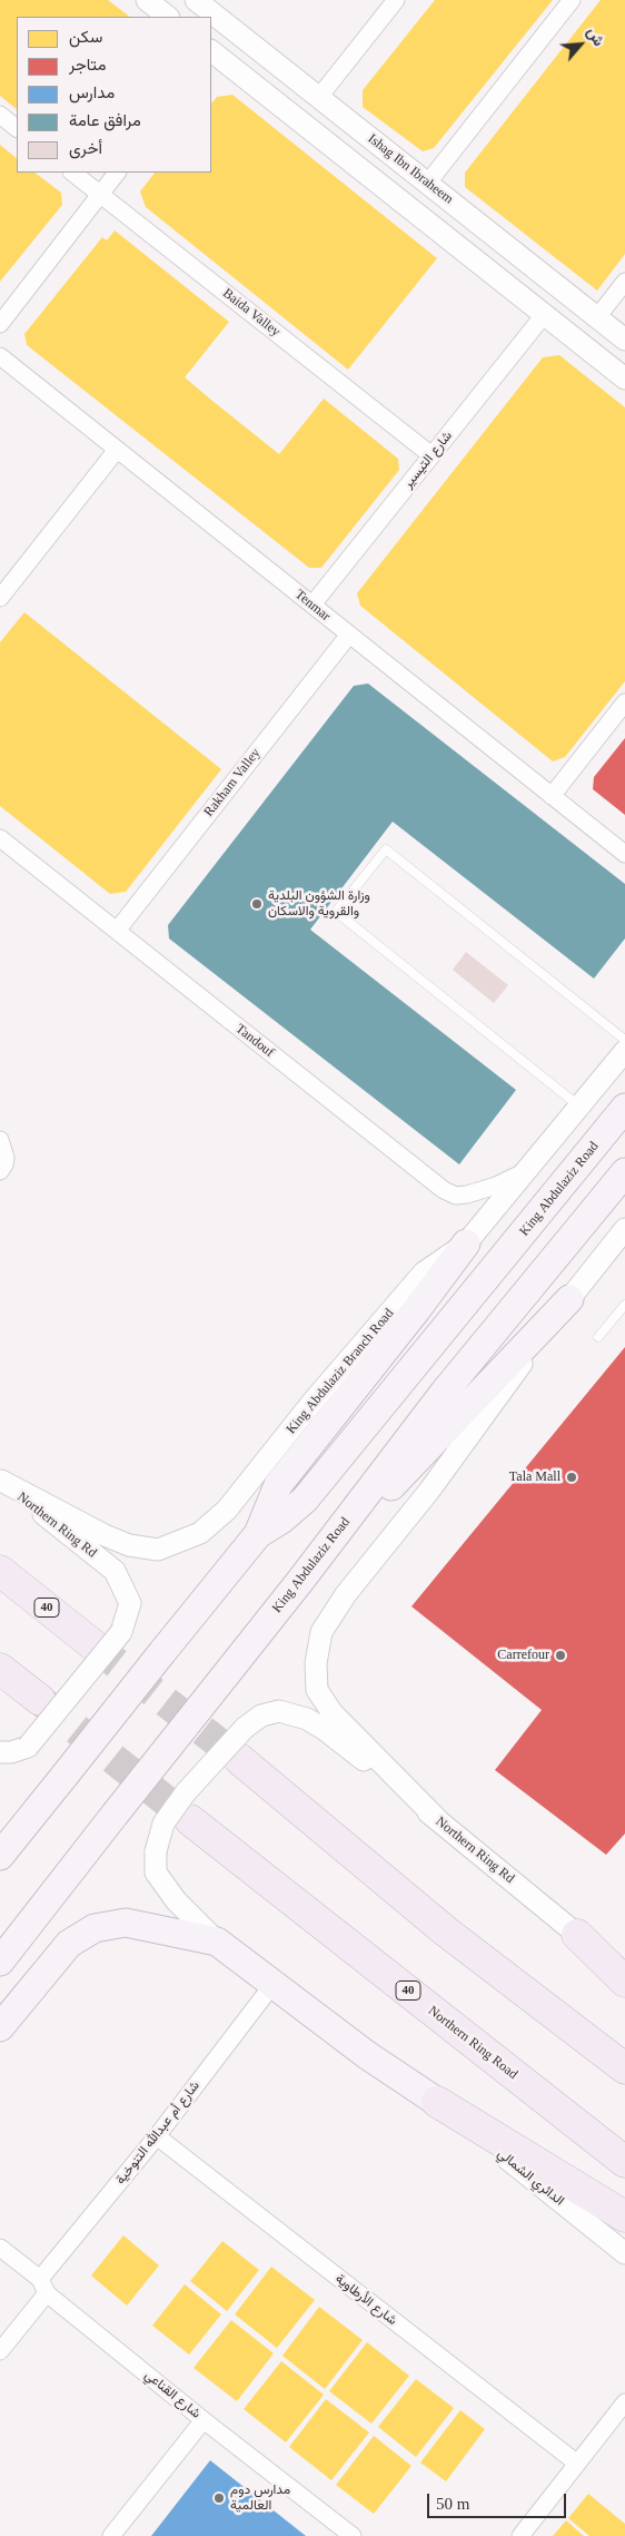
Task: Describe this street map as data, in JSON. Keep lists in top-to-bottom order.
{
  "streets": {
    "highway": ["40", "Northern Ring Road"],
    "main road": ["King Abdulaziz Road"],
    "street": [
      "Ishag Ibn Ibraheem",
      "Baida Valley",
      "شارع التيسير",
      "Tenmar",
      "Rakham Valley",
      "Tandouf",
      "King Abdulaziz Branch Road",
      "Northern Ring Rd",
      "شارع أم عبدالله التنوخية",
      "الدائري الشمالي",
      "شارع الأرطاوية",
      "شارع القناعي"
    ]
  },
  "crossings": [
    ["Baida Valley", "شارع التيسير"],
    ["شارع التيسير", "Tenmar"],
    ["Tenmar", "Rakham Valley"],
    ["Rakham Valley", "Tandouf"],
    ["Tandouf", "King Abdulaziz Branch Road"],
    ["King Abdulaziz Branch Road", "Northern Ring Rd"],
    ["شارع أم عبدالله التنوخية", "شارع الأرطاوية"],
    ["شارع أم عبدالله التنوخية", "شارع القناعي"]
  ],
  "places": [
    "وزارة الشؤون البلدية والقروية والاسكان",
    "Tala Mall",
    "Carrefour",
    "مدارس دوم العالمية"
  ],
  "legend": [
    "سكن",
    "متاجر",
    "مدارس",
    "مرافق عامة",
    "أخرى"
  ],
  "scale_bar": "50 m",
  "north": "top right"
}
